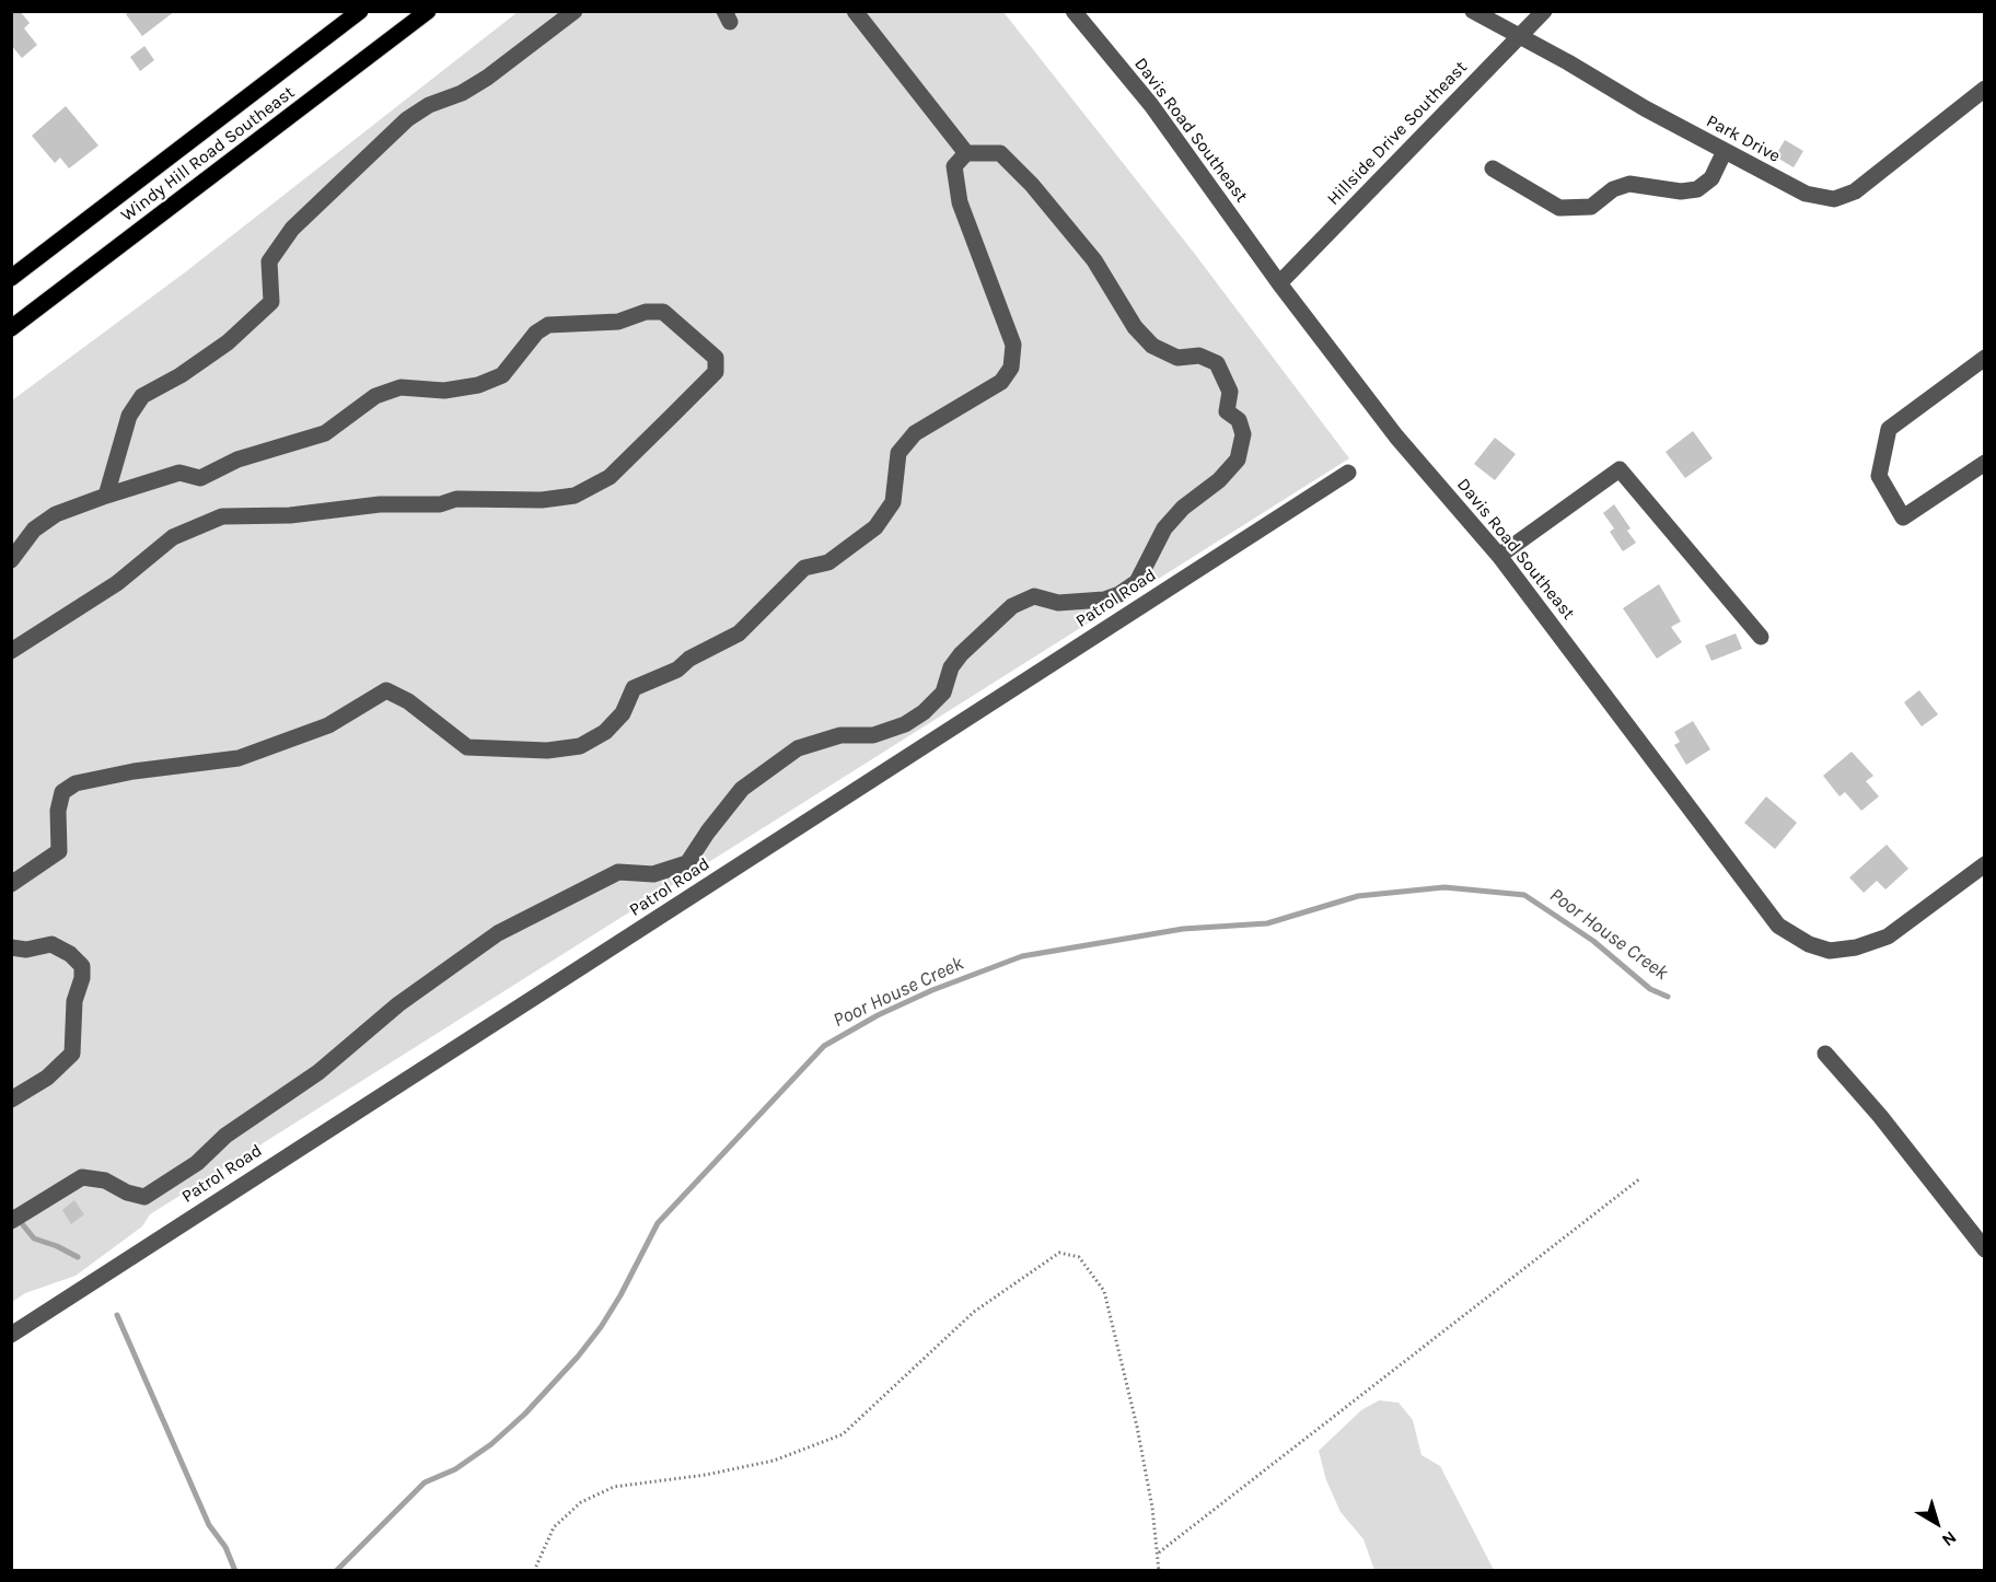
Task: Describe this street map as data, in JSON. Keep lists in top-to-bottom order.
{
  "streets": {
    "main road": ["Windy Hill Road Southeast"],
    "street": [
      "Davis Road Southeast",
      "Hillside Drive Southeast",
      "Park Drive",
      "Patrol Road"
    ]
  },
  "crossings": [
    ["Davis Road Southeast", "Hillside Drive Southeast"],
    ["Hillside Drive Southeast", "Park Drive"]
  ],
  "water": ["Poor House Creek"],
  "north": "bottom right"
}
